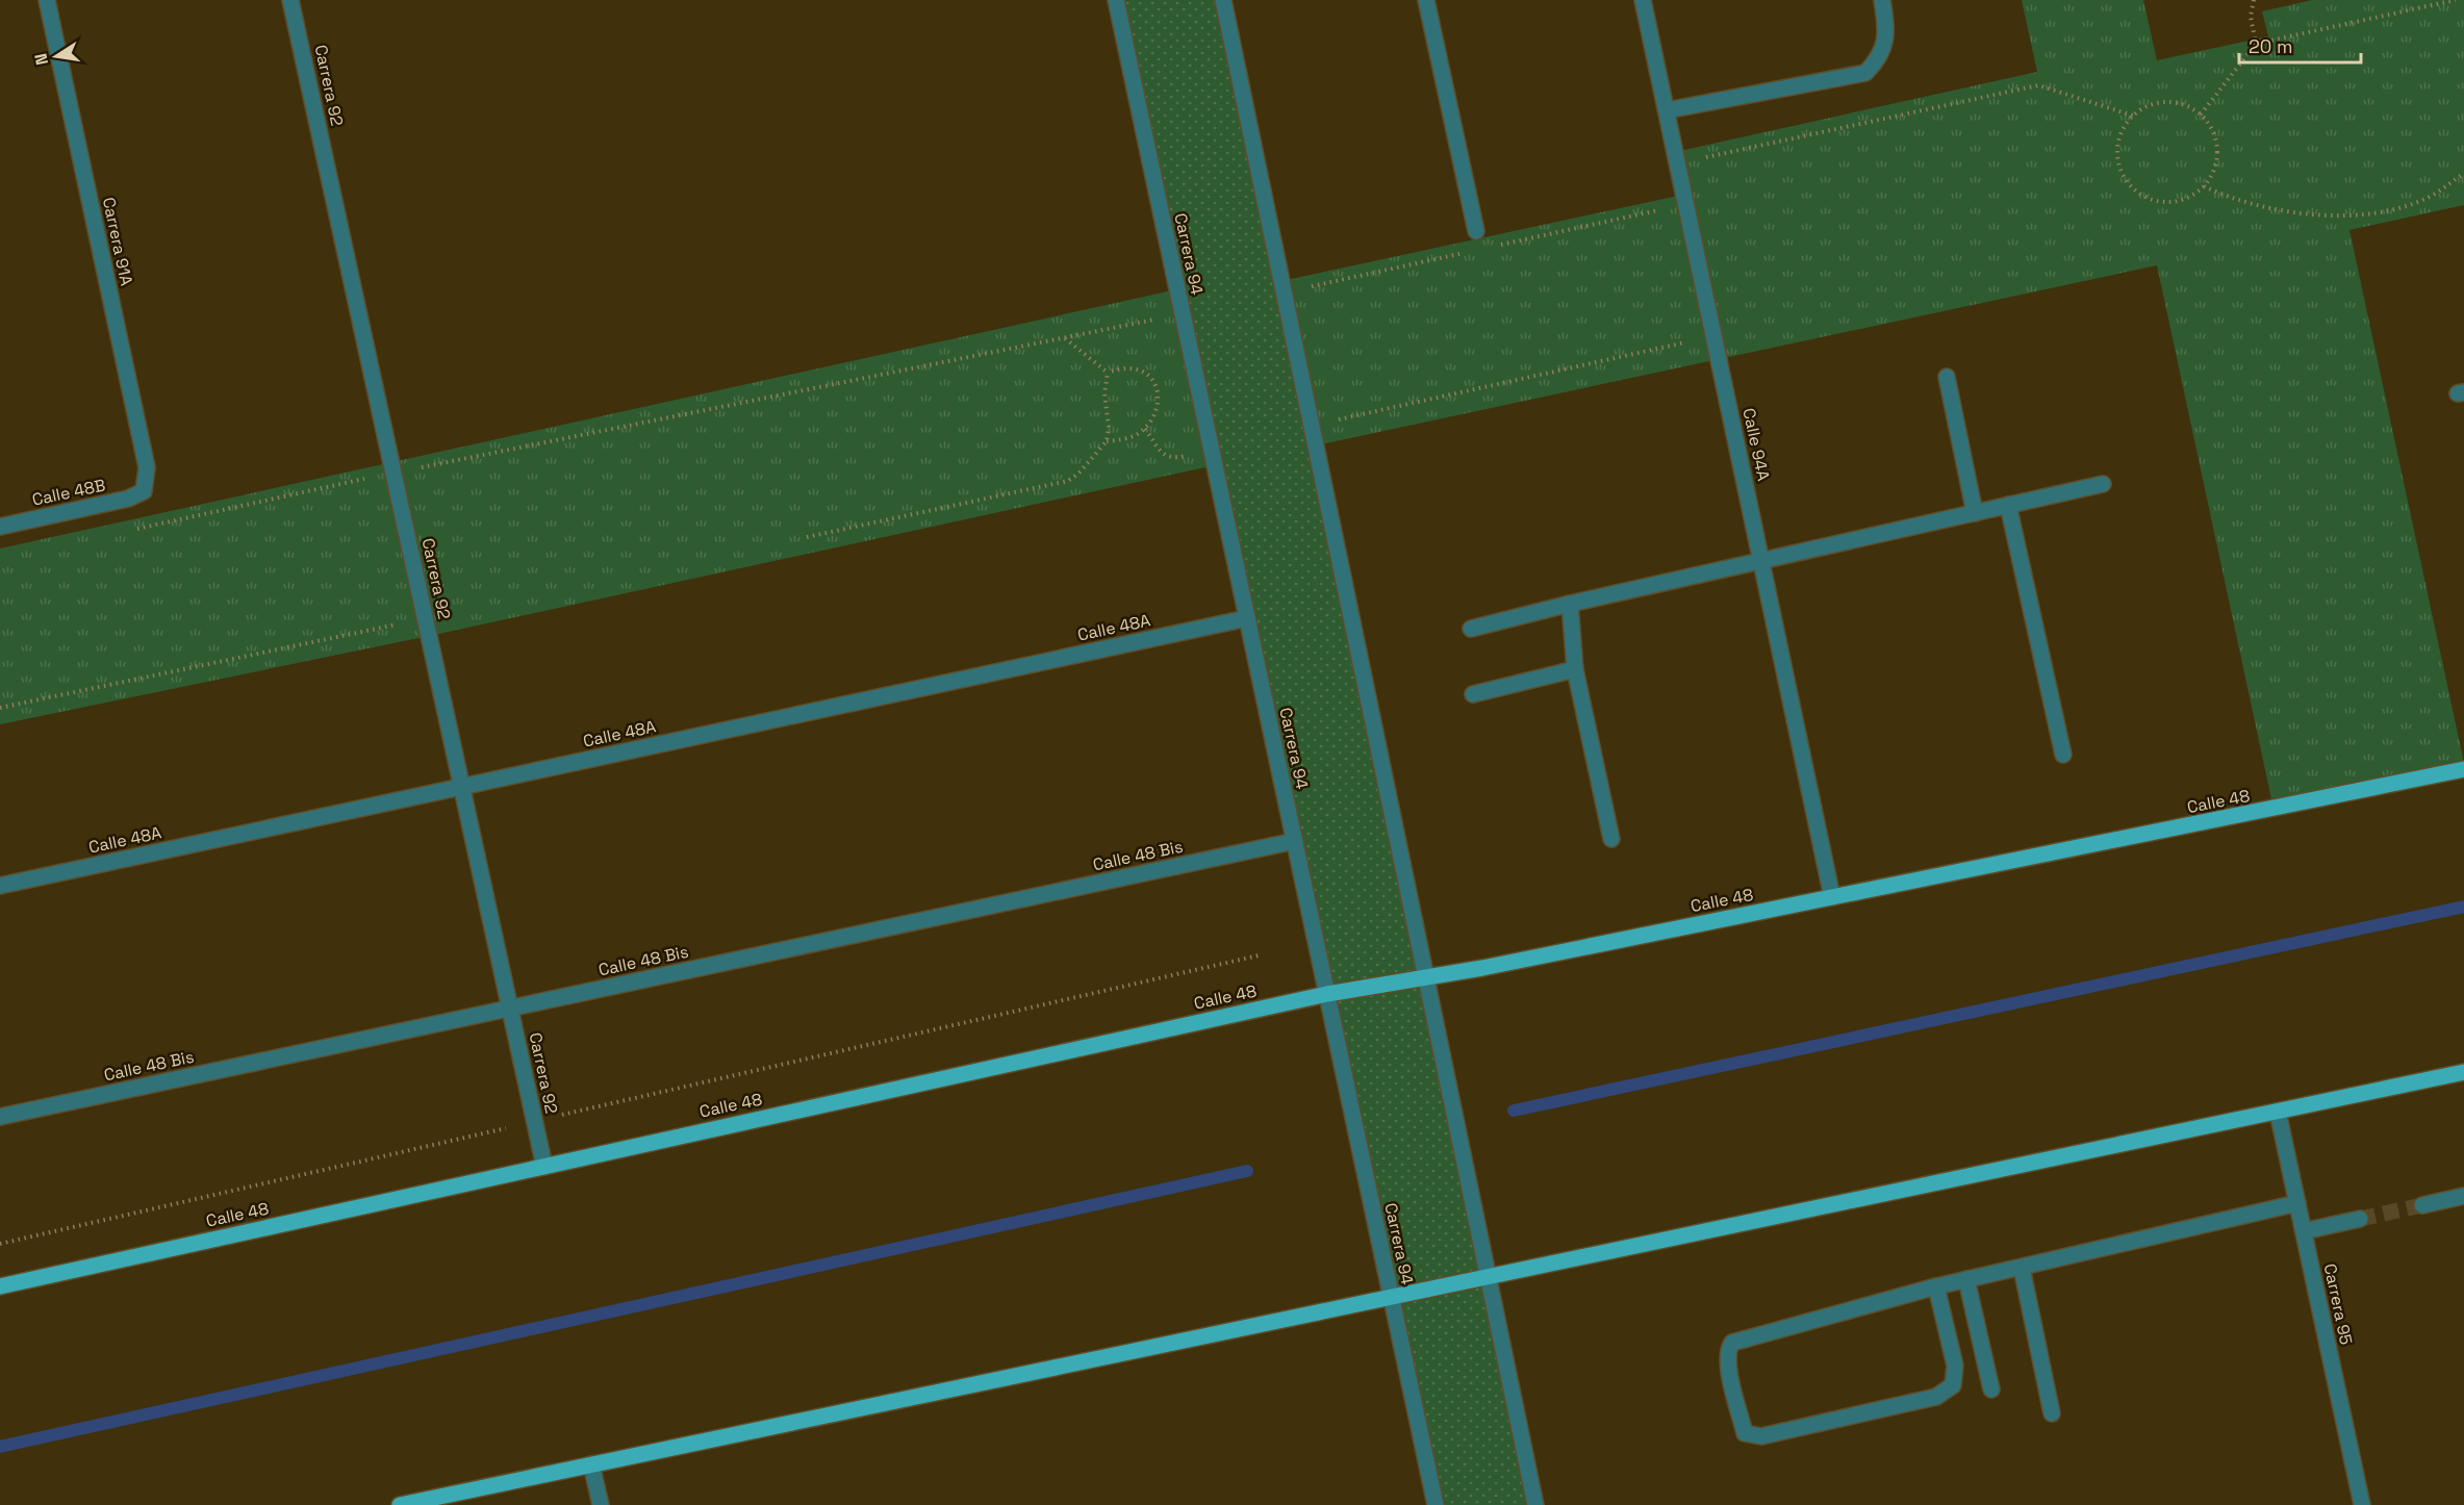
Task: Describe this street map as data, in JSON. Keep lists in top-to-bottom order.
{
  "streets": {
    "main road": ["Calle 48"],
    "street": [
      "Carrera 92",
      "Carrera 91A",
      "Carrera 94",
      "Calle 94A",
      "Calle 48B",
      "Calle 48A",
      "Calle 48 Bis",
      "Carrera 95"
    ]
  },
  "crossings": [
    ["Carrera 92", "Calle 48A"],
    ["Carrera 92", "Calle 48"],
    ["Carrera 92", "Calle 48 Bis"],
    ["Carrera 91A", "Calle 48B"],
    ["Carrera 94", "Calle 48A"],
    ["Carrera 94", "Calle 48"],
    ["Carrera 94", "Calle 48 Bis"],
    ["Calle 94A", "Calle 48"]
  ],
  "scale_bar": "20 m",
  "north": "left"
}
